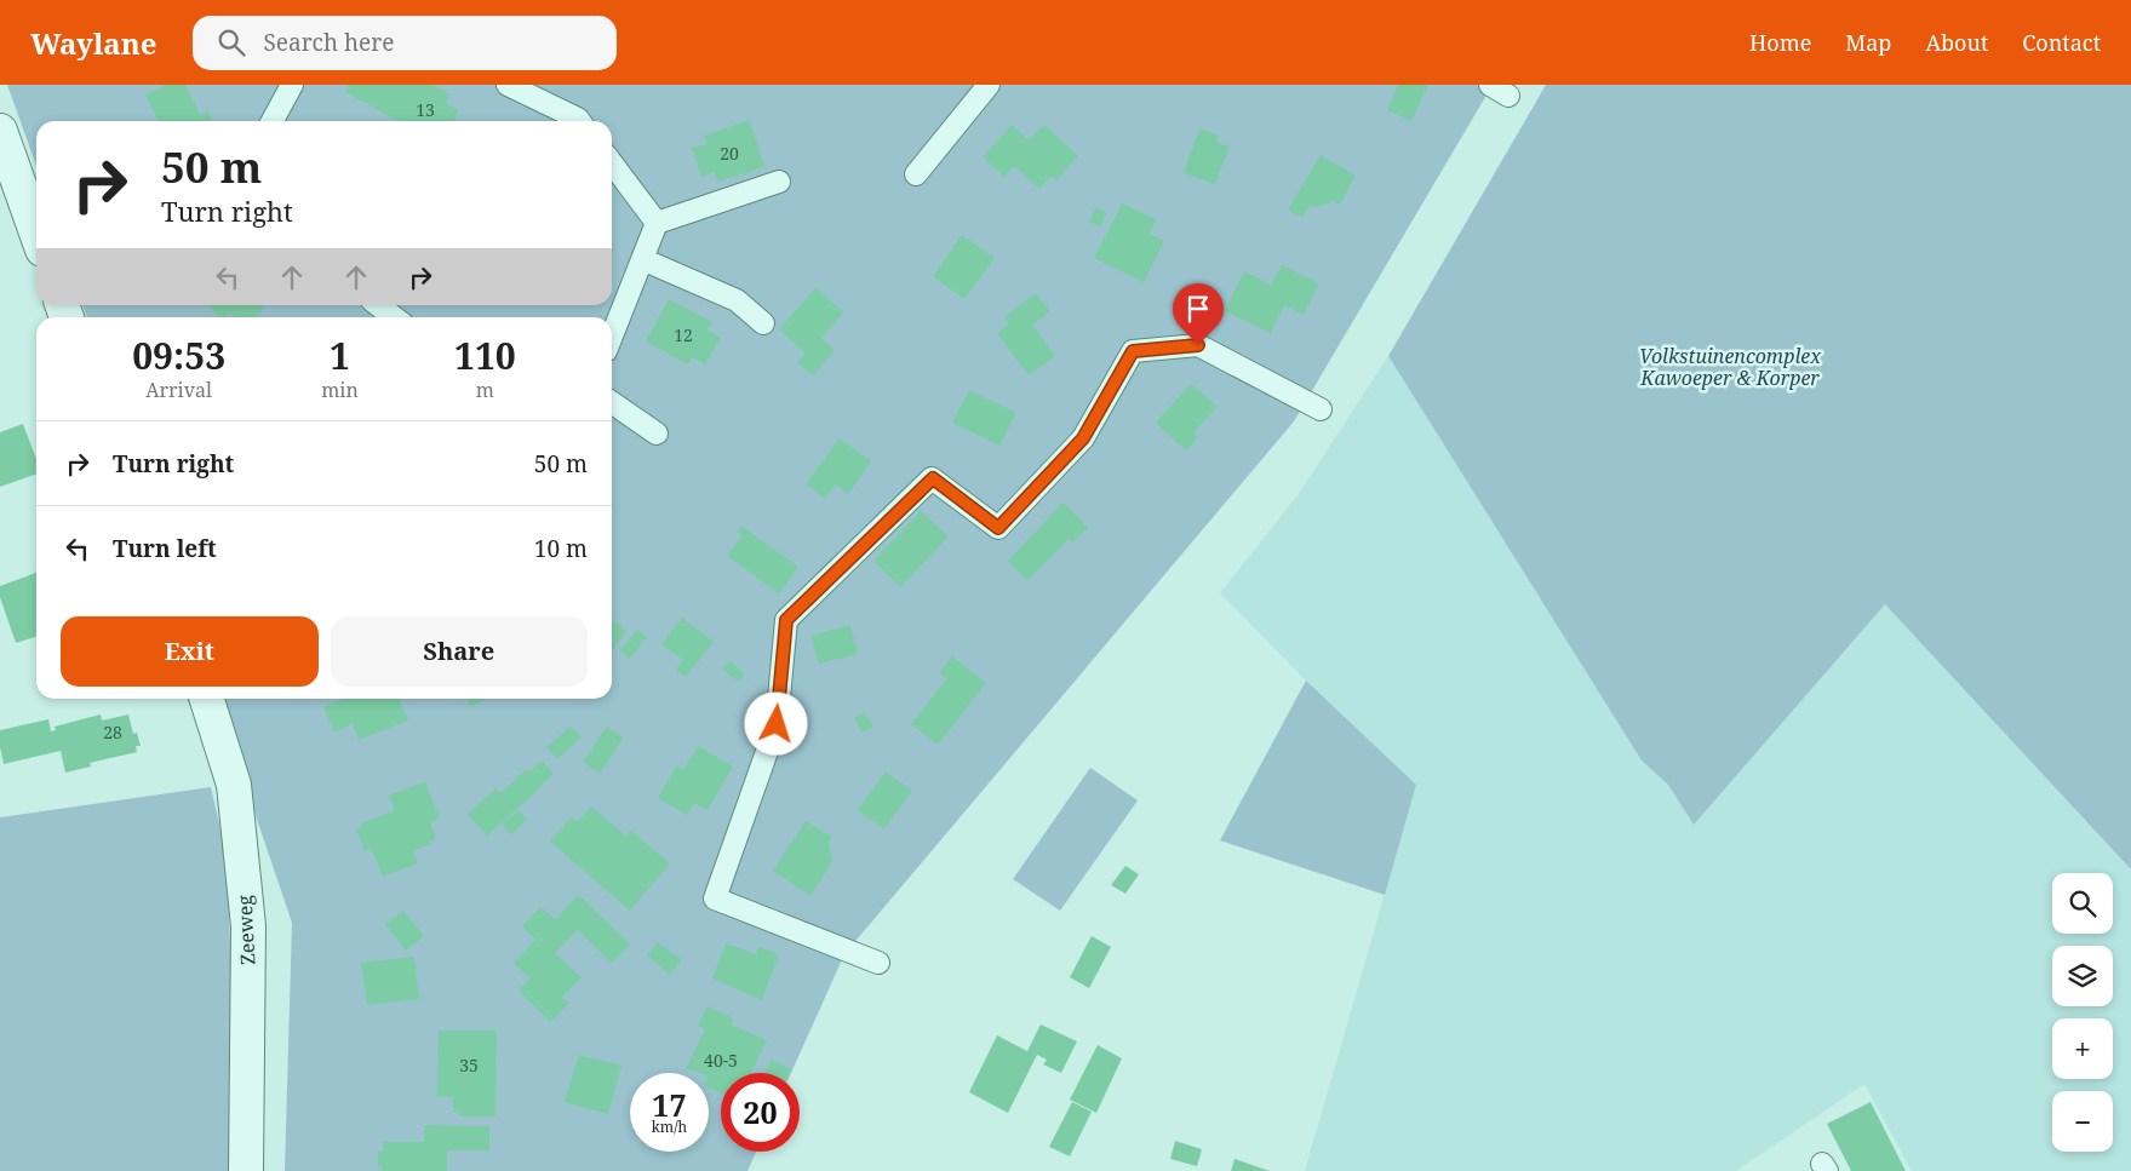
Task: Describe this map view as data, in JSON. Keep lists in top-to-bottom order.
{
  "streets": {
    "street": ["Zeeweg"]
  },
  "parks": ["Volkstuinencomplex Kawoeper & Korper"],
  "house_numbers": [
    "13",
    "20",
    "12",
    "28",
    "40-5",
    "35"
  ],
  "page": {
    "header": "Waylane",
    "search": "Search here",
    "nav": [
      "Home",
      "Map",
      "About",
      "Contact"
    ],
    "turn": ["50 m", "Turn right"],
    "eta": [
      "09:53",
      "Arrival",
      "1",
      "min",
      "110",
      "m"
    ],
    "list": [
      {
        "name": "Turn right",
        "value": "50 m"
      },
      {
        "name": "Turn left",
        "value": "10 m"
      }
    ],
    "buttons": ["Exit", "Share"],
    "map_buttons": ["+", "−"],
    "speed": "17 km/h",
    "limit": "20"
  }
}
